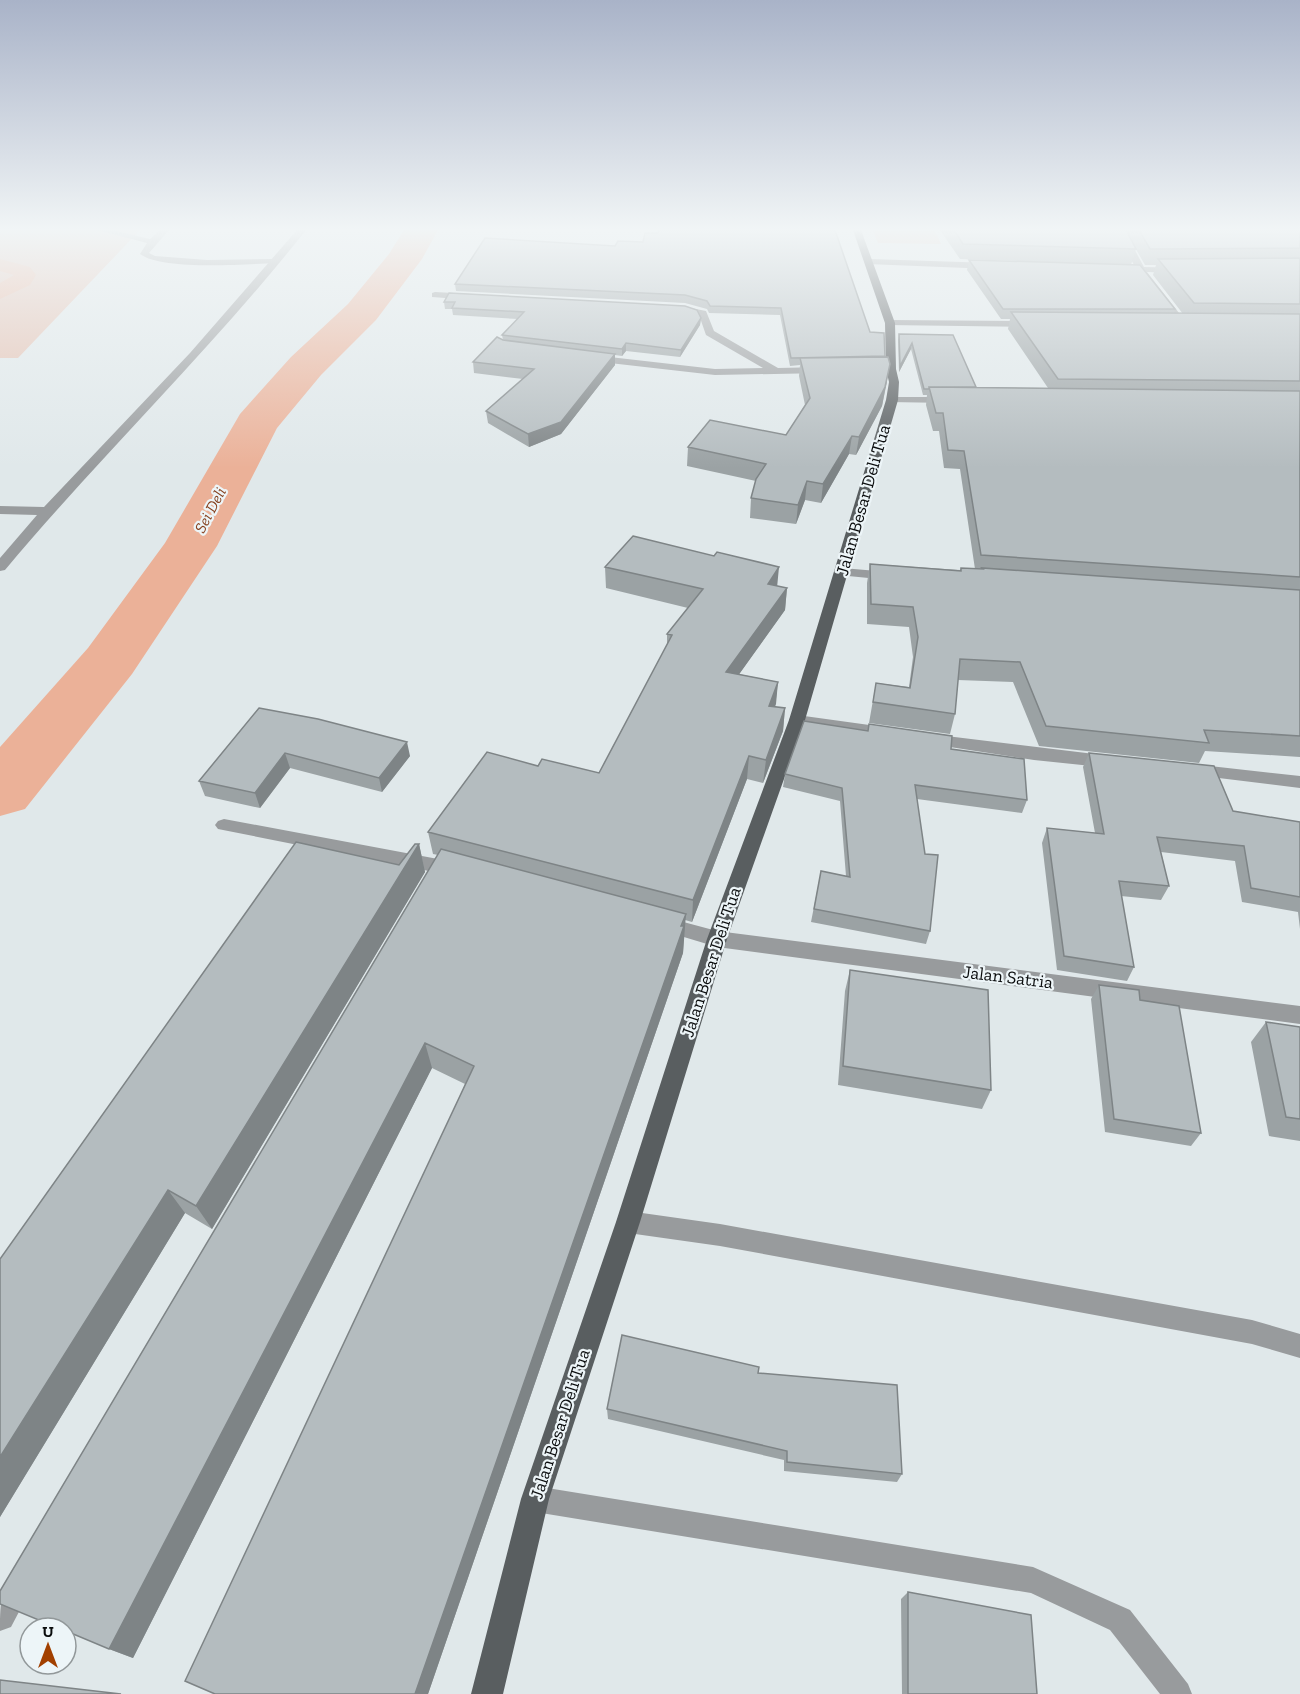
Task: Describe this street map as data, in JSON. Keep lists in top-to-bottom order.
{
  "streets": {
    "main road": ["Jalan Besar Deli Tua"],
    "street": ["Jalan Satria"]
  },
  "crossings": [
    ["Jalan Besar Deli Tua", "Jalan Satria"]
  ],
  "water": ["Sei Deli"],
  "north": "top"
}
